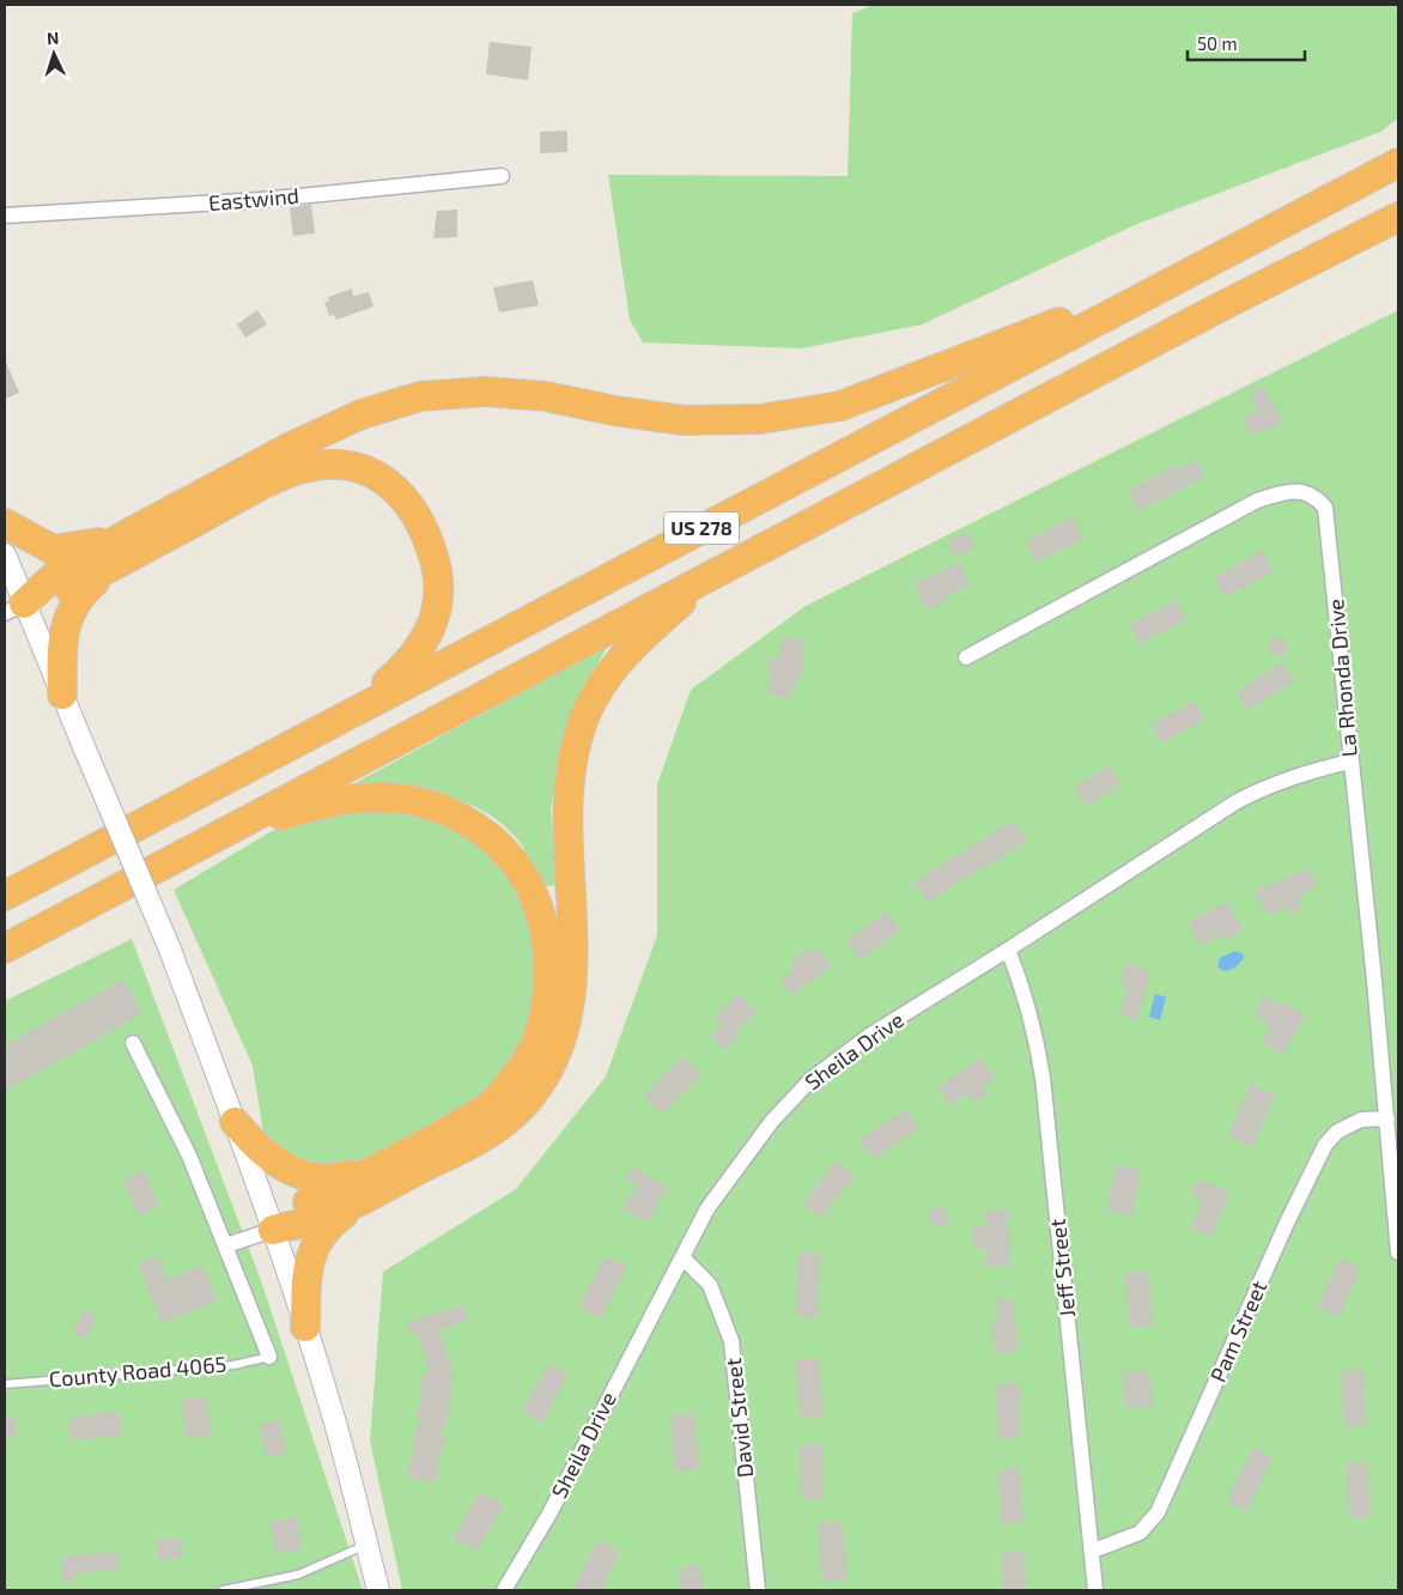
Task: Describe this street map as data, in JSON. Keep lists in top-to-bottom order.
{
  "streets": {
    "highway": ["US 278"],
    "street": [
      "Eastwind",
      "La Rhonda Drive",
      "Sheila Drive",
      "Jeff Street",
      "Pam Street",
      "David Street"
    ],
    "lane": ["County Road 4065"]
  },
  "crossings": [
    ["La Rhonda Drive", "Sheila Drive"],
    ["La Rhonda Drive", "Pam Street"],
    ["Sheila Drive", "Jeff Street"],
    ["Sheila Drive", "David Street"],
    ["Jeff Street", "Pam Street"]
  ],
  "scale_bar": "50 m",
  "north": "top"
}
